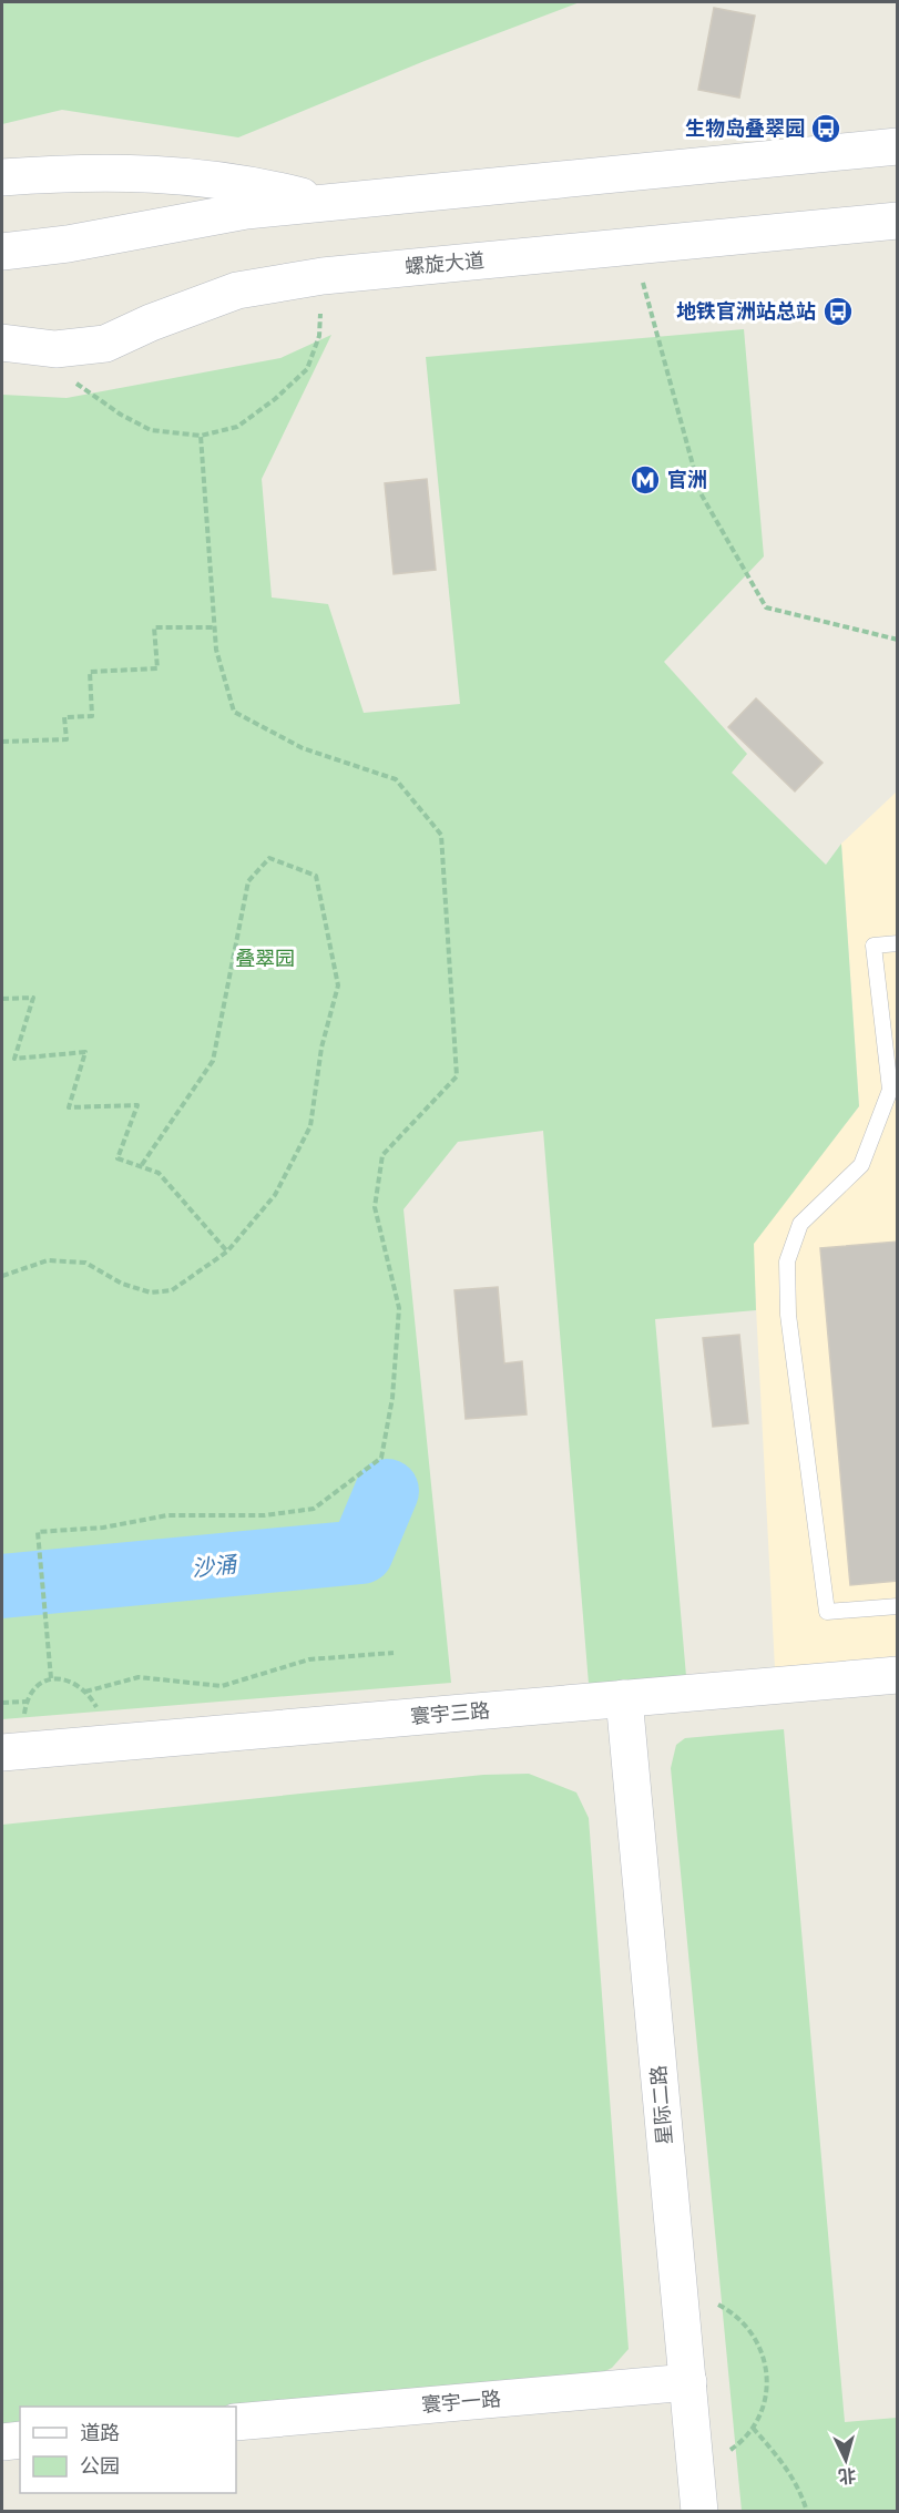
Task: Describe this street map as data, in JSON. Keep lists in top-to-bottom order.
{
  "streets": {
    "street": [
      "螺旋大道",
      "寰宇三路",
      "星际二路",
      "寰宇一路"
    ]
  },
  "crossings": [
    ["寰宇三路", "星际二路"],
    ["星际二路", "寰宇一路"]
  ],
  "water": ["沙涌"],
  "parks": ["叠翠园"],
  "places": {
    "bus stop": ["生物岛叠翠园", "地铁官洲站总站"],
    "metro station": ["官洲"]
  },
  "legend": ["道路", "公园"],
  "north": "bottom"
}
